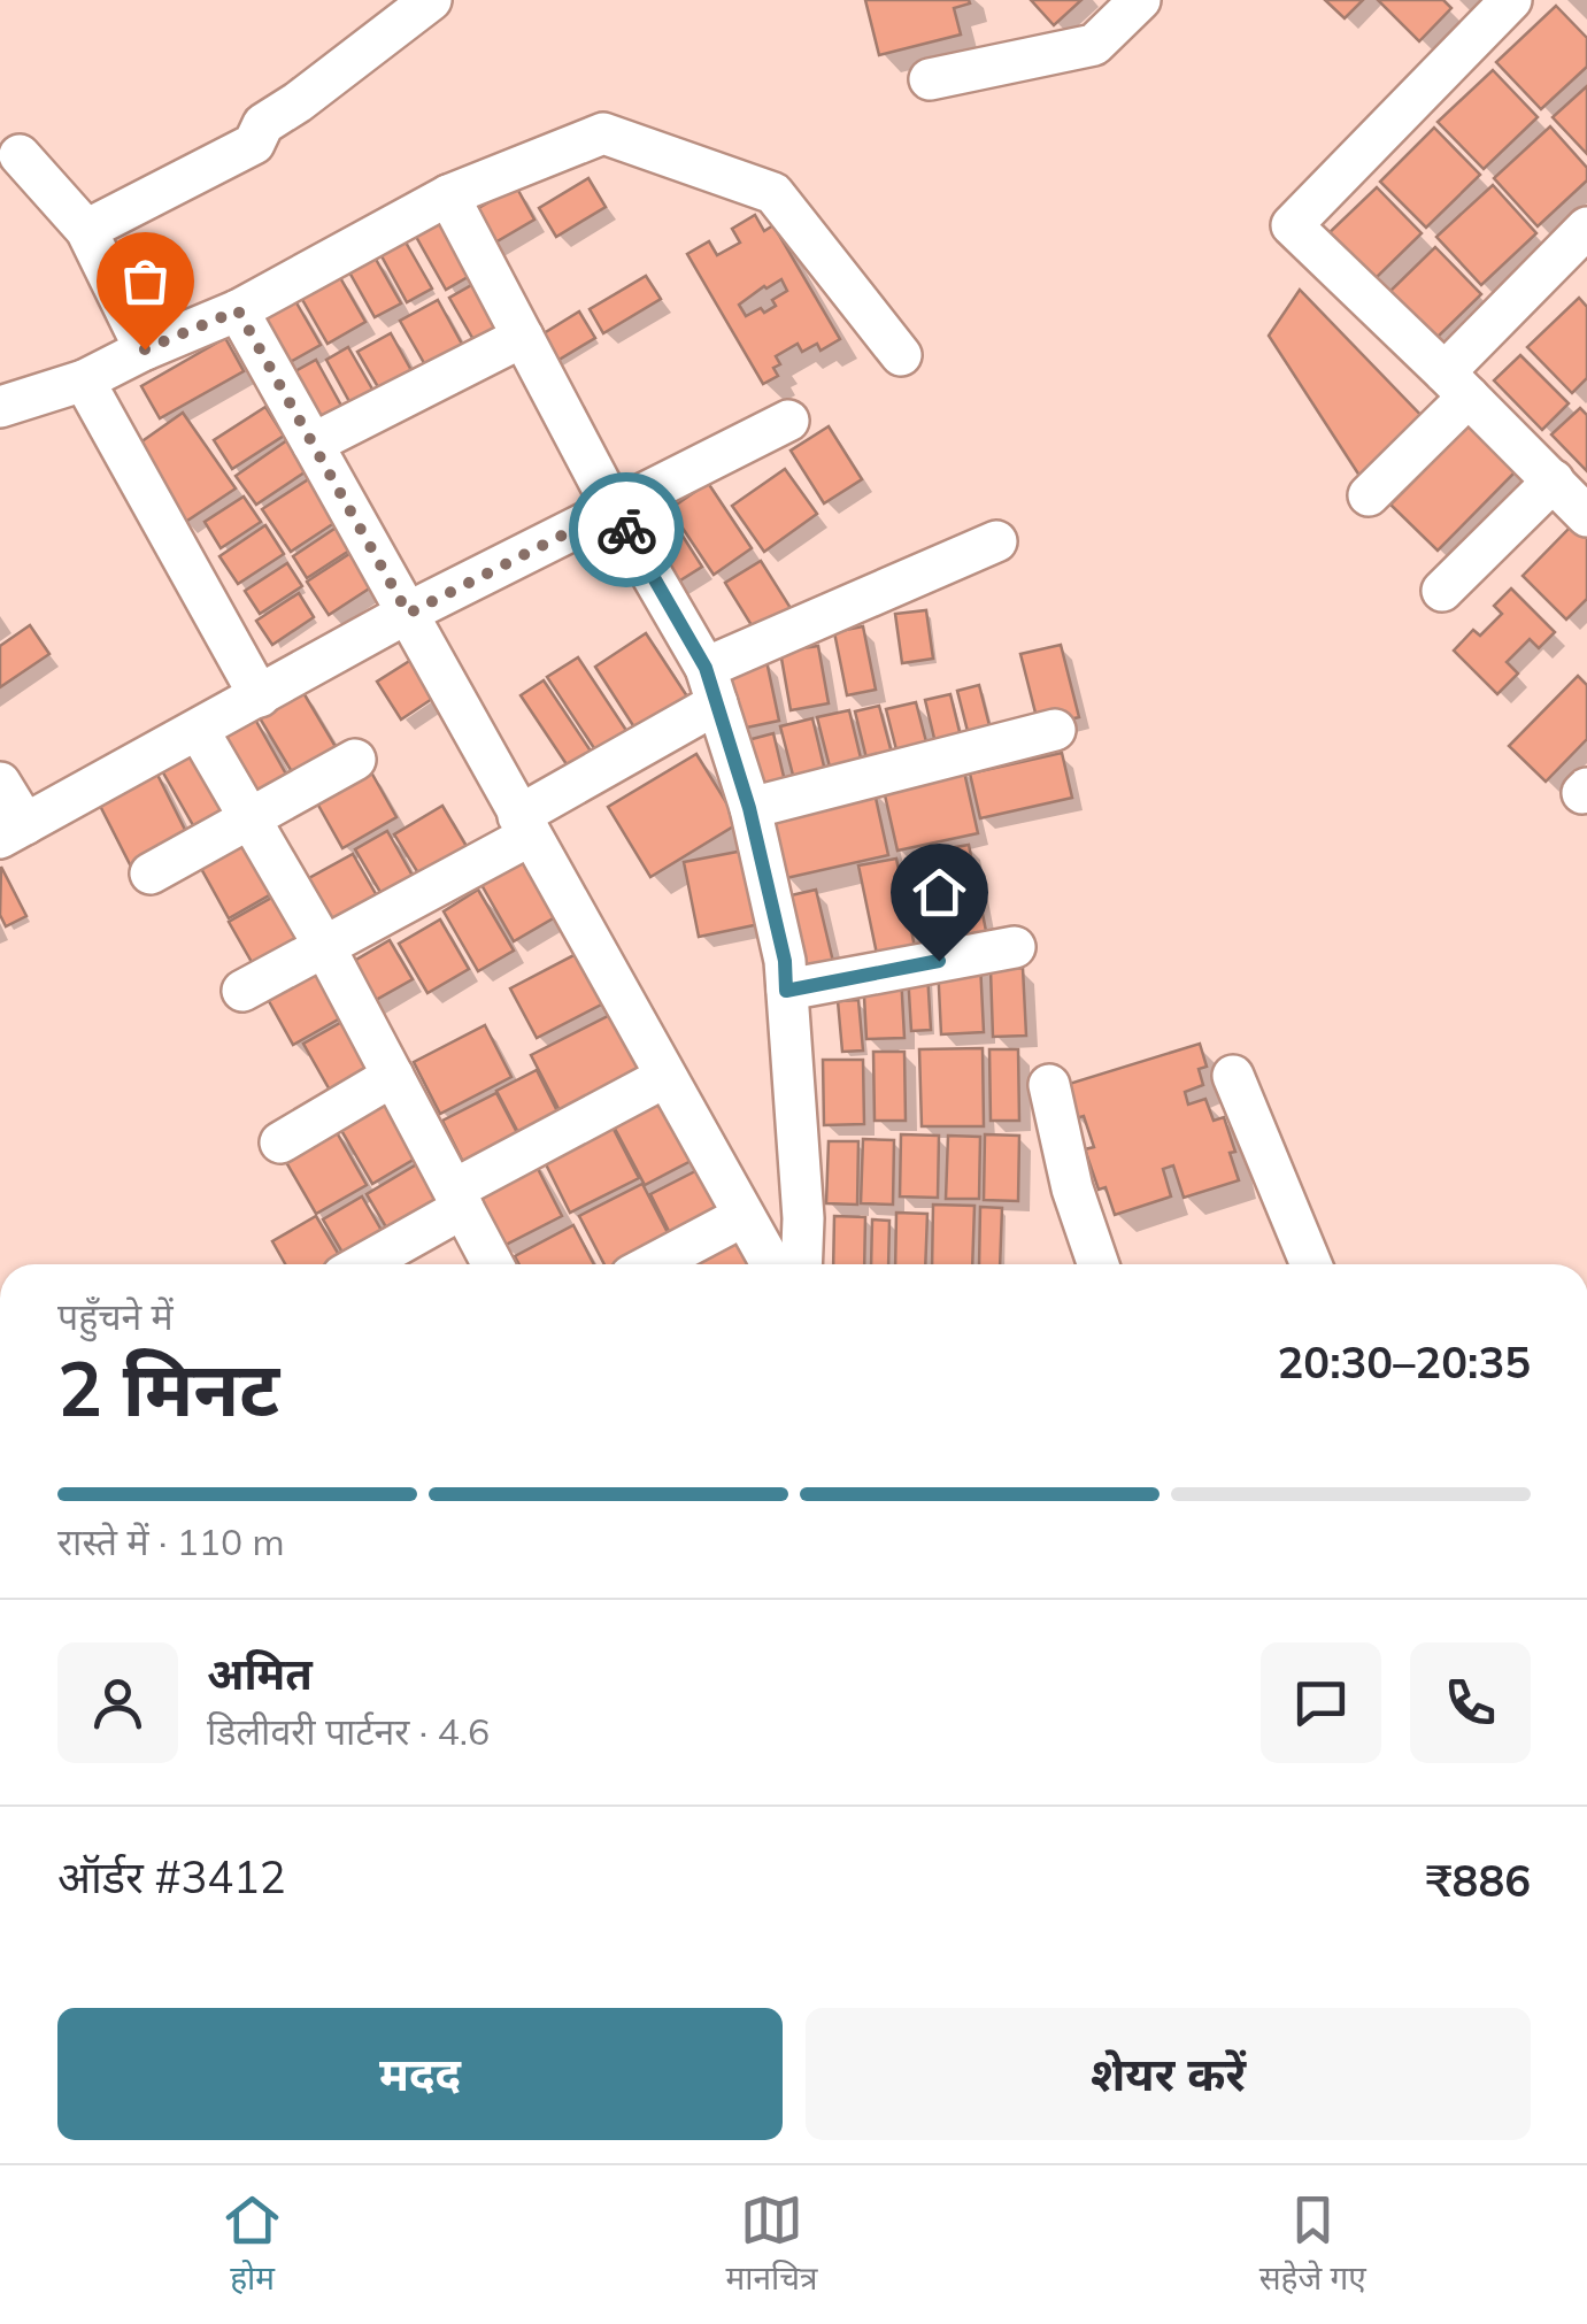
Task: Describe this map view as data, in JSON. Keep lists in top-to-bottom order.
{
  "page": {
    "heading": ["2 मिनट", "पहुँचने में", "20:30–20:35"],
    "panel": [
      "अमित",
      "डिलीवरी पार्टनर · 4.6",
      "ऑर्डर #3412",
      "₹886"
    ],
    "bar": "रास्ते में · 110 m",
    "buttons": ["मदद", "शेयर करें"],
    "tabs": ["होम", "मानचित्र", "सहेजे गए"]
  }
}
